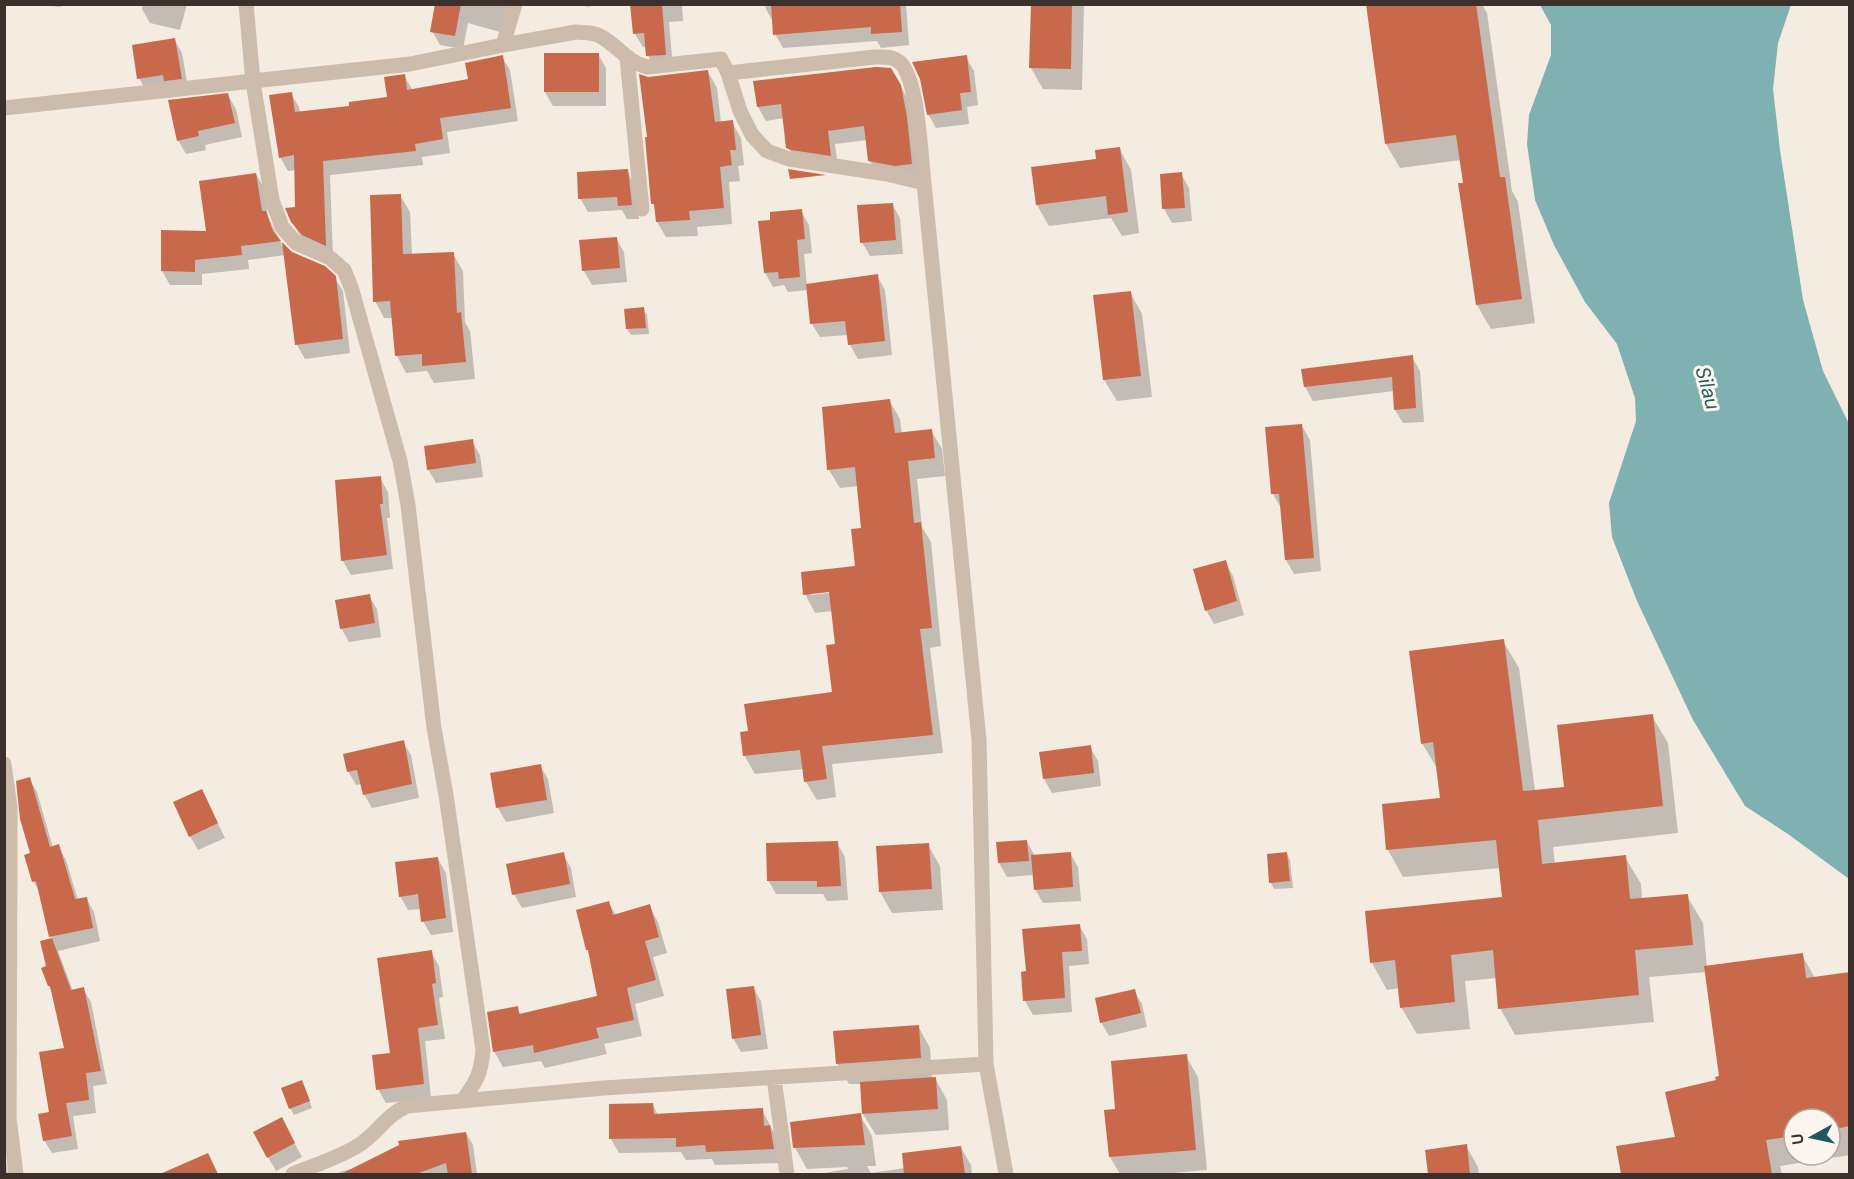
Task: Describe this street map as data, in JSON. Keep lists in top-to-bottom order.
{
  "water": ["Silau"],
  "north": "left"
}
